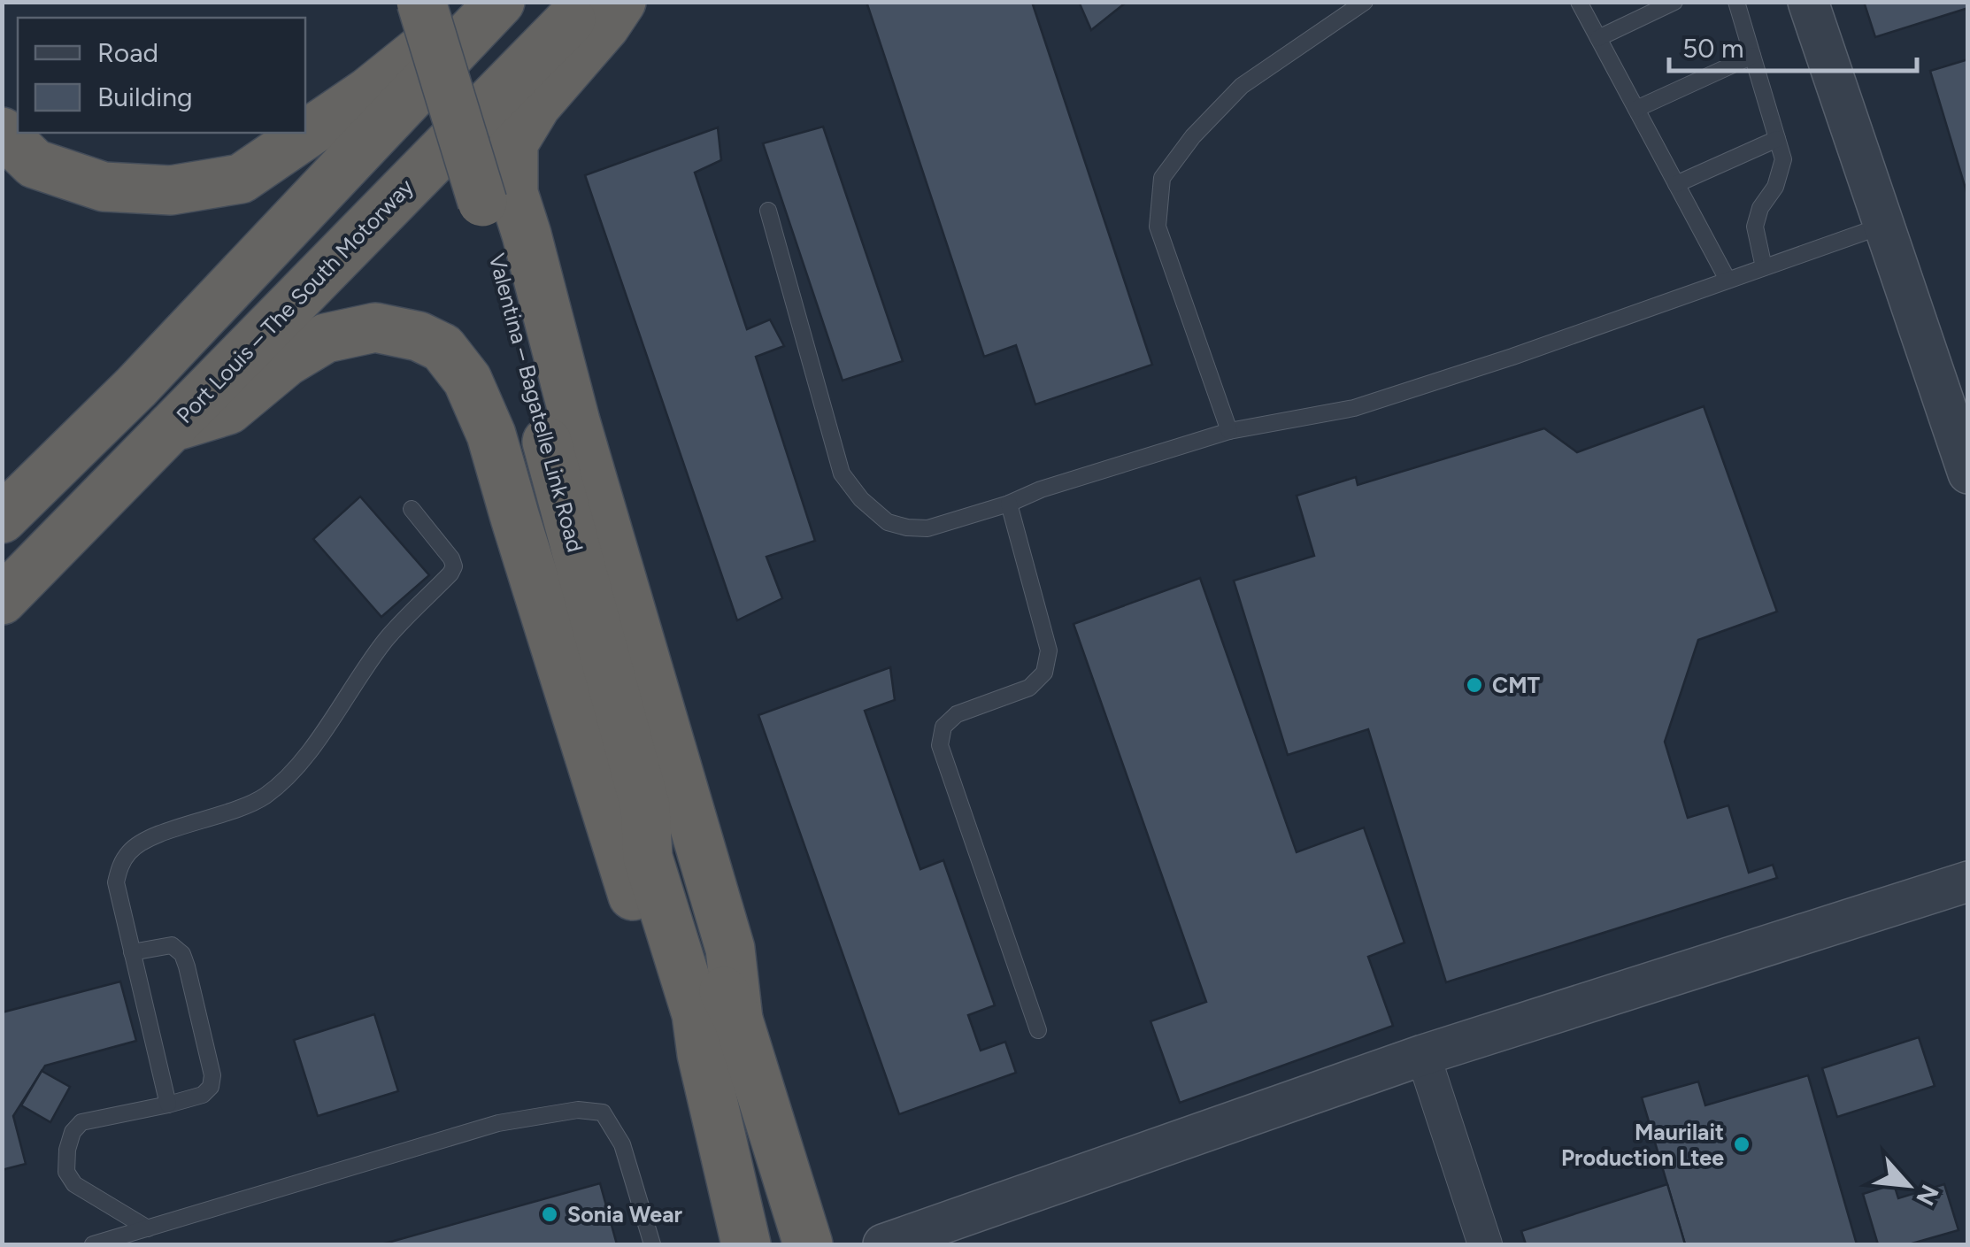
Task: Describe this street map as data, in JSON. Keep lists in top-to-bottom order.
{
  "streets": {
    "highway": ["Port Louis – The South Motorway", "Valentina – Bagatelle Link Road"]
  },
  "places": ["CMT", "Maurilait Production Ltee", "Sonia Wear"],
  "legend": ["Road", "Building"],
  "scale_bar": "50 m",
  "north": "bottom right"
}
